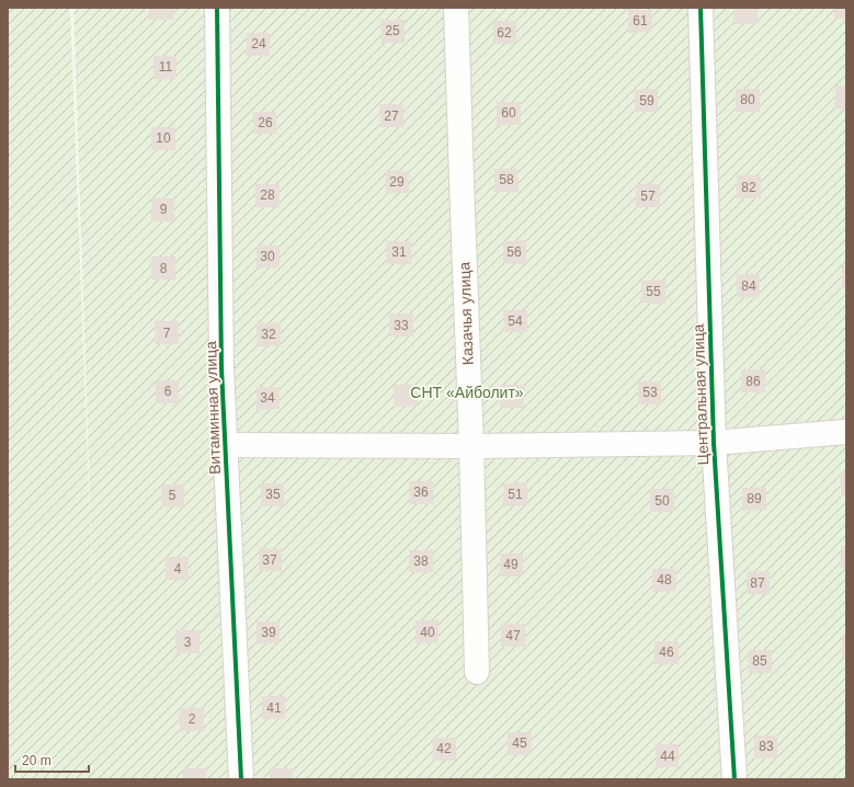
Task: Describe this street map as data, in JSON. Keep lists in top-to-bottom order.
{
  "streets": {
    "street": ["Казачья улица", "Центральная улица", "Витаминная улица"]
  },
  "parks": ["СНТ «Айболит»"],
  "house_numbers": [
    "61",
    "25",
    "62",
    "24",
    "11",
    "80",
    "59",
    "60",
    "27",
    "26",
    "10",
    "58",
    "29",
    "82",
    "28",
    "57",
    "9",
    "31",
    "56",
    "30",
    "8",
    "84",
    "55",
    "54",
    "33",
    "7",
    "32",
    "86",
    "6",
    "53",
    "34",
    "36",
    "35",
    "51",
    "5",
    "89",
    "50",
    "37",
    "38",
    "49",
    "4",
    "48",
    "87",
    "39",
    "40",
    "47",
    "3",
    "46",
    "85",
    "41",
    "2",
    "45",
    "83",
    "42",
    "44"
  ],
  "scale_bar": "20 m"
}
